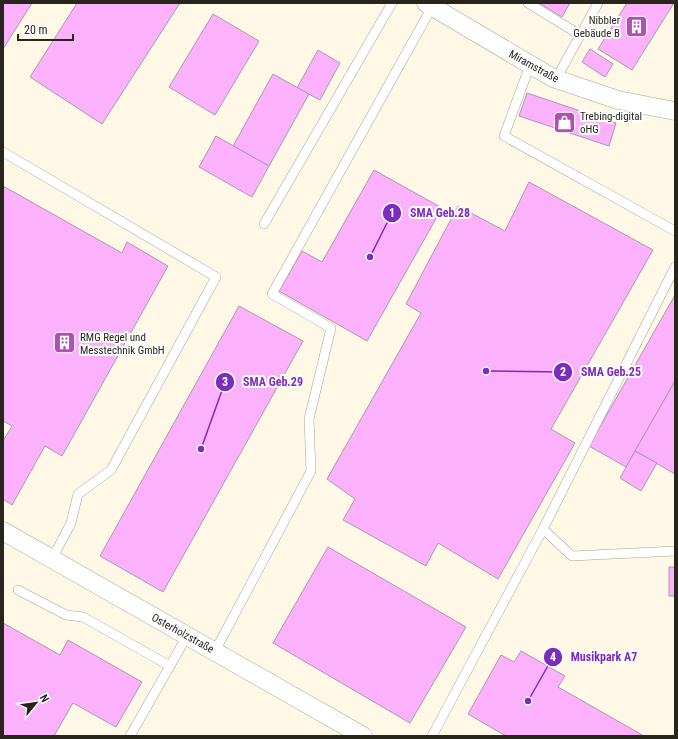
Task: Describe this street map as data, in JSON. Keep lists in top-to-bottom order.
{
  "streets": {
    "street": ["Miramstraße", "Osterholzstraße"]
  },
  "places": {
    "building": ["Nibbler Gebäude B", "RMG Regel und Messtechnik GmbH"],
    "shop": ["Trebing-digital oHG"],
    "other": [
      "SMA Geb.28",
      "SMA Geb.25",
      "SMA Geb.29",
      "Musikpark A7"
    ]
  },
  "scale_bar": "20 m",
  "north": "top right"
}
